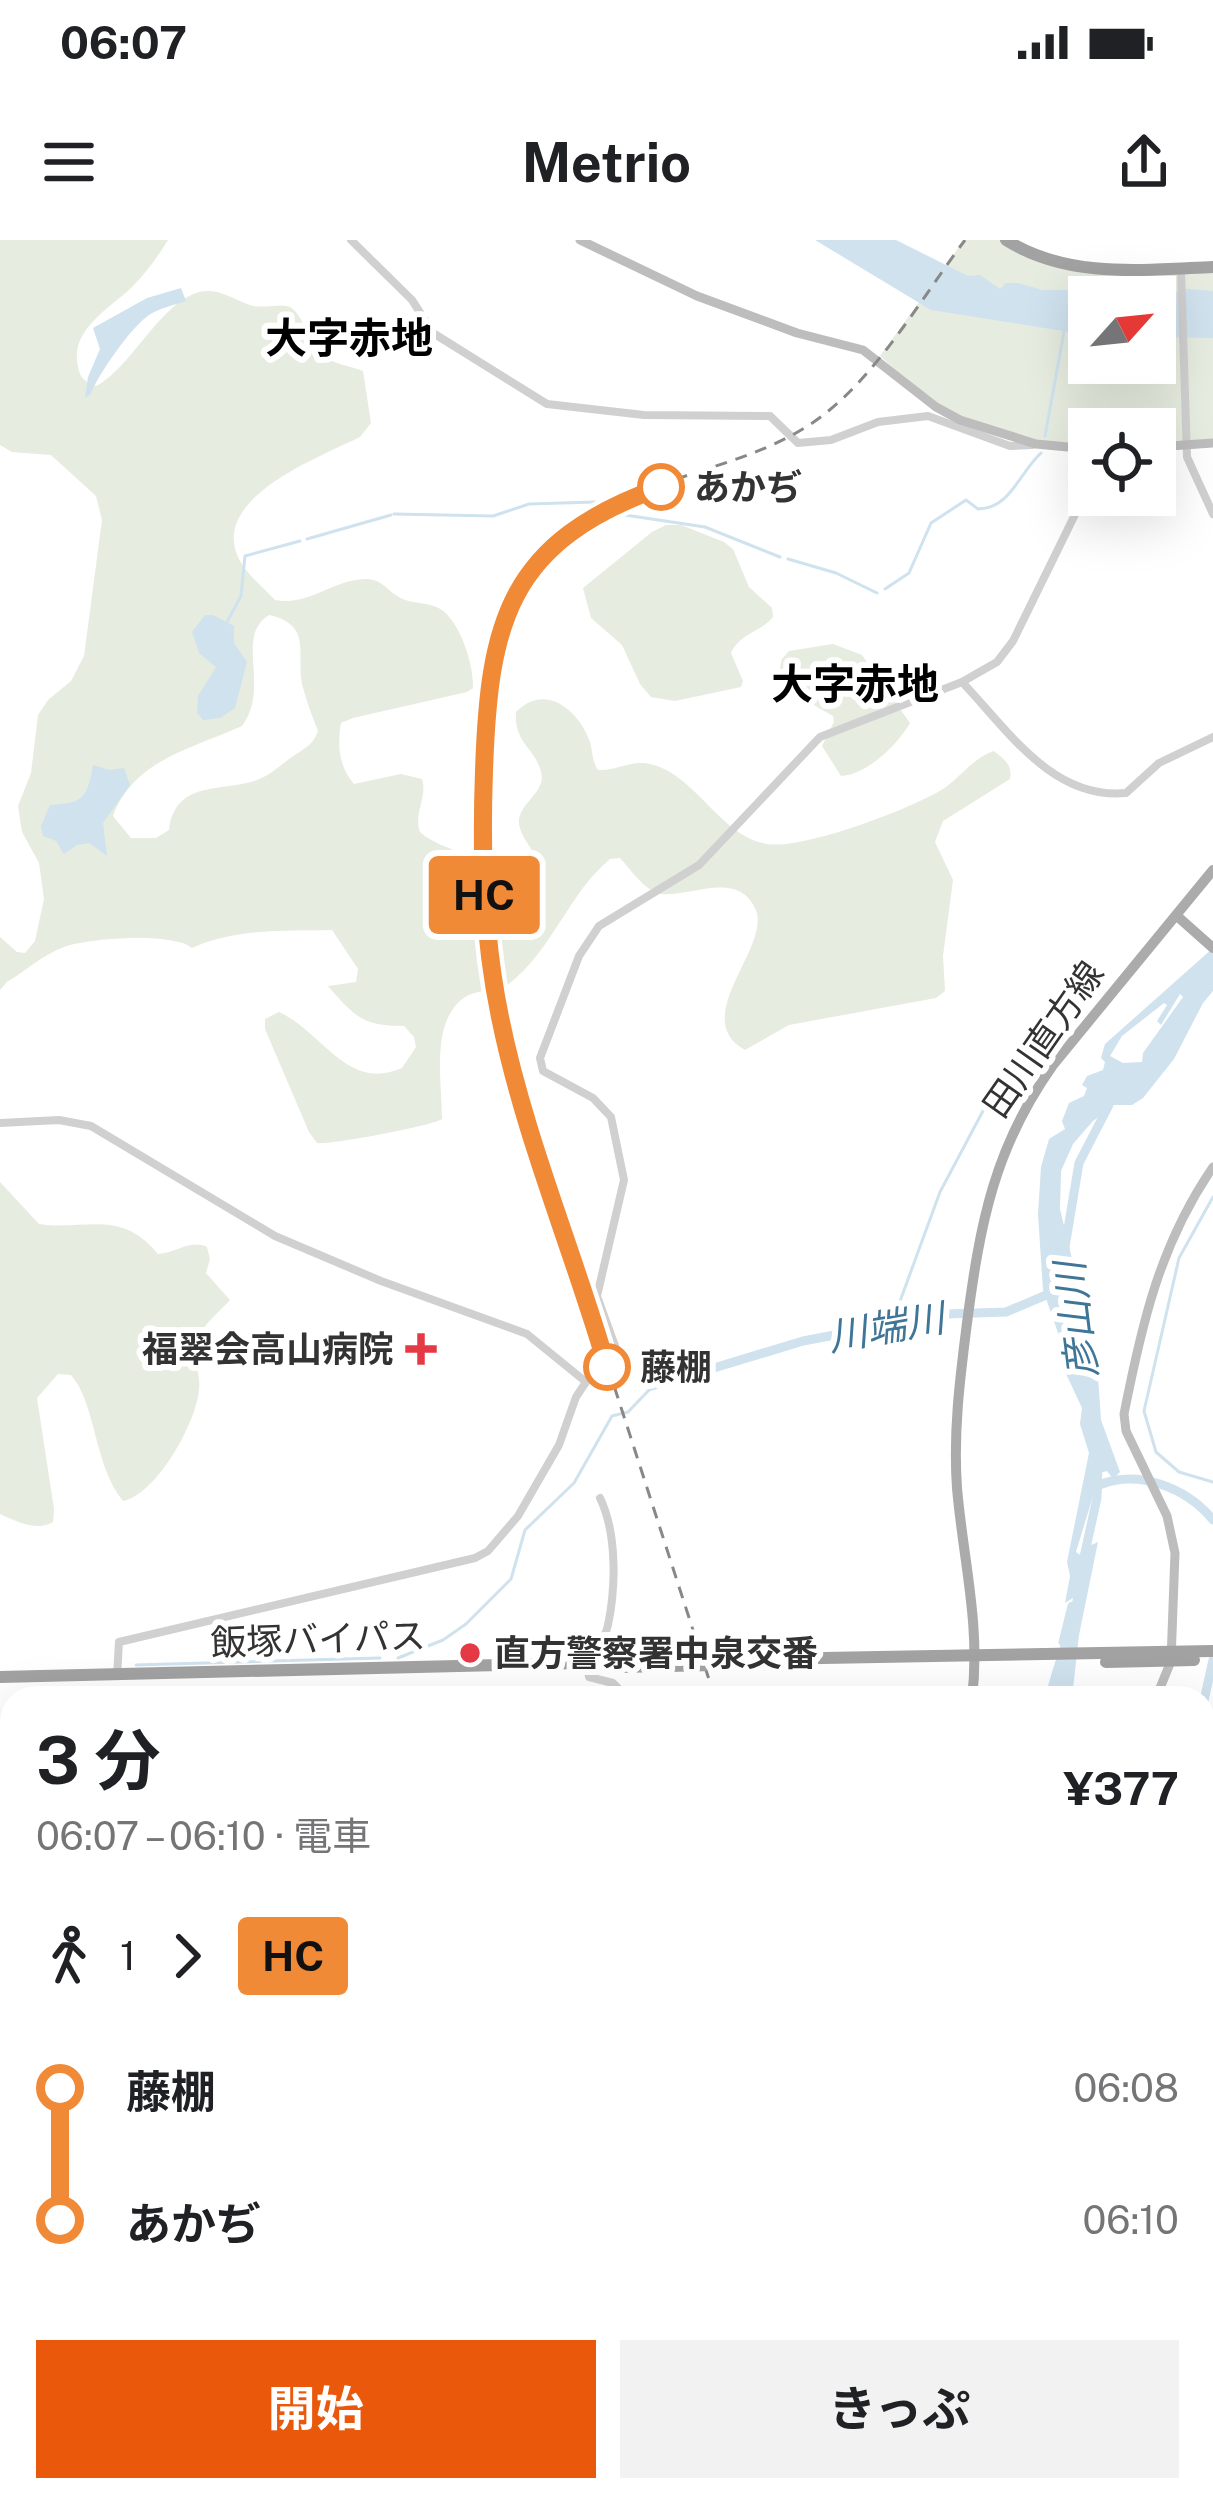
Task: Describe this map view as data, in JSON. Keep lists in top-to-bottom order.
{
  "streets": {
    "main road": ["田川直方線"]
  },
  "districts": ["大字赤地", "大字赤地"],
  "water": ["彦山川", "川端川"],
  "places": {
    "other": ["あかぢ", "藤棚", "直方警察署中泉交番"],
    "health": ["福翠会高山病院"]
  },
  "north": "top right",
  "page": {
    "status": "06:07",
    "header": "Metrio",
    "on_map": "HC",
    "heading": ["3 分", "06:07 – 06:10 · 電車", "¥377"],
    "legs": ["1", "HC"],
    "list": [
      {
        "name": "藤棚",
        "value": "06:08"
      },
      {
        "name": "あかぢ",
        "value": "06:10"
      }
    ],
    "buttons": ["開始", "きっぷ"]
  }
}
